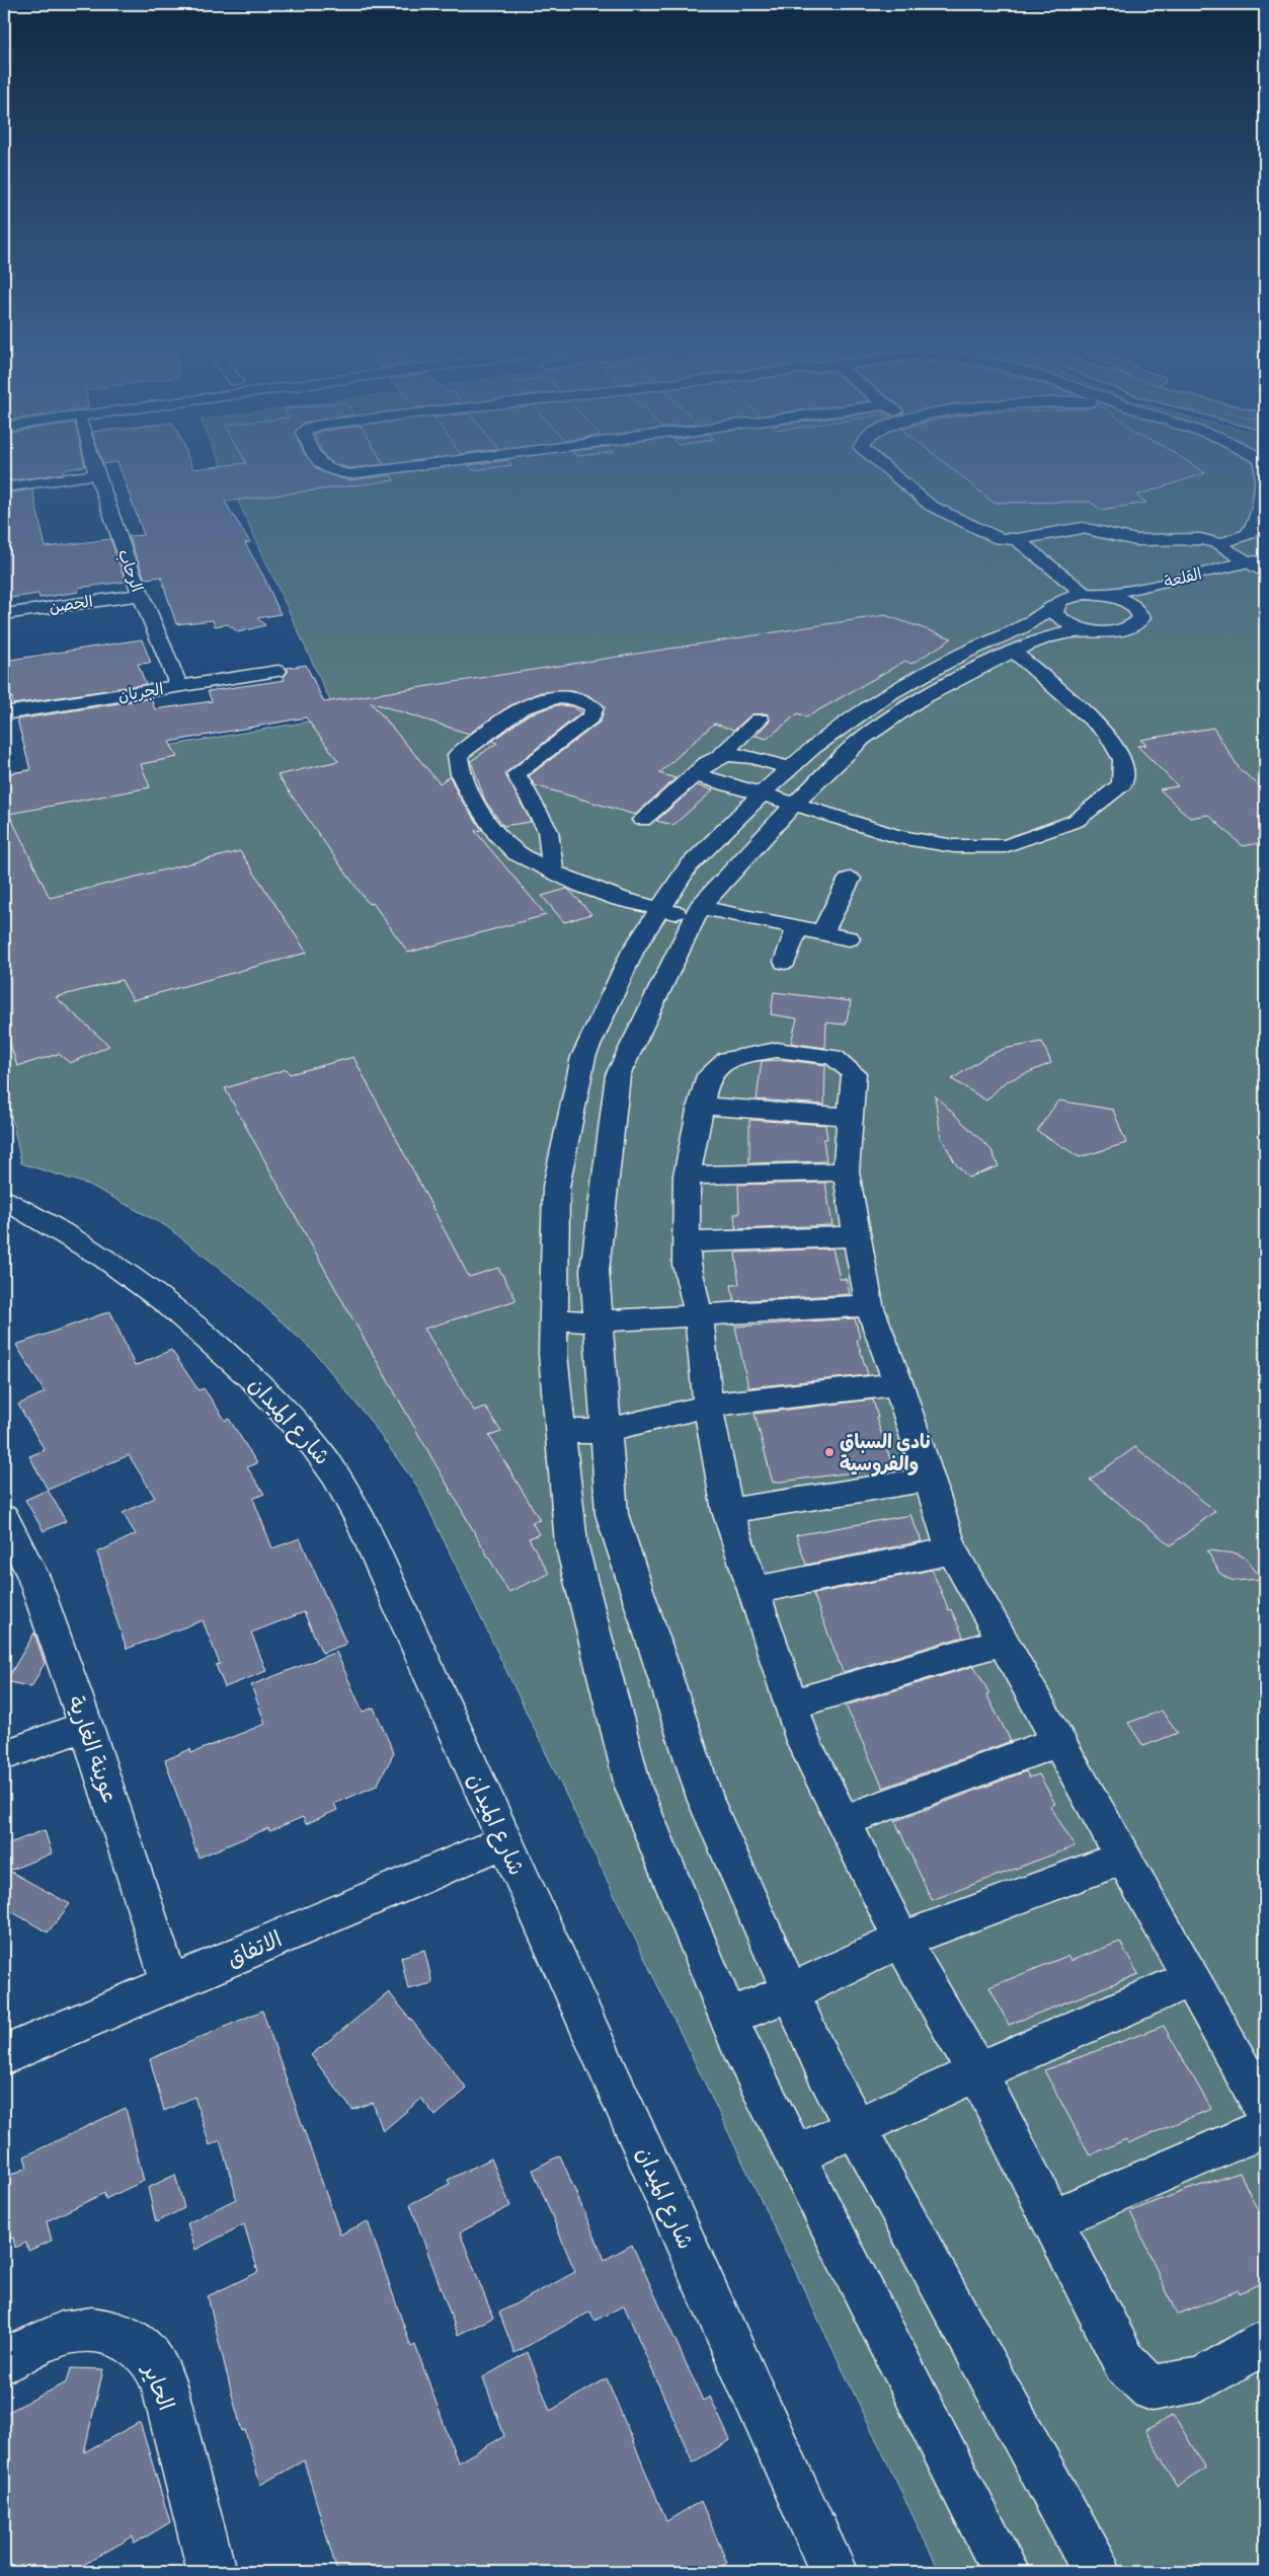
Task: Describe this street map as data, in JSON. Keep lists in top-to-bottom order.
{
  "streets": {
    "street": [
      "الرحاب",
      "القلعة",
      "الحصن",
      "الجريان",
      "شارع الميدان",
      "عوينة الغارية",
      "الاتفاق",
      "الحاير"
    ]
  },
  "crossings": [
    ["الرحاب", "الحصن"],
    ["الرحاب", "الجريان"],
    ["شارع الميدان", "الاتفاق"],
    ["عوينة الغارية", "الاتفاق"]
  ],
  "places": ["نادي السباق والفروسية"]
}
